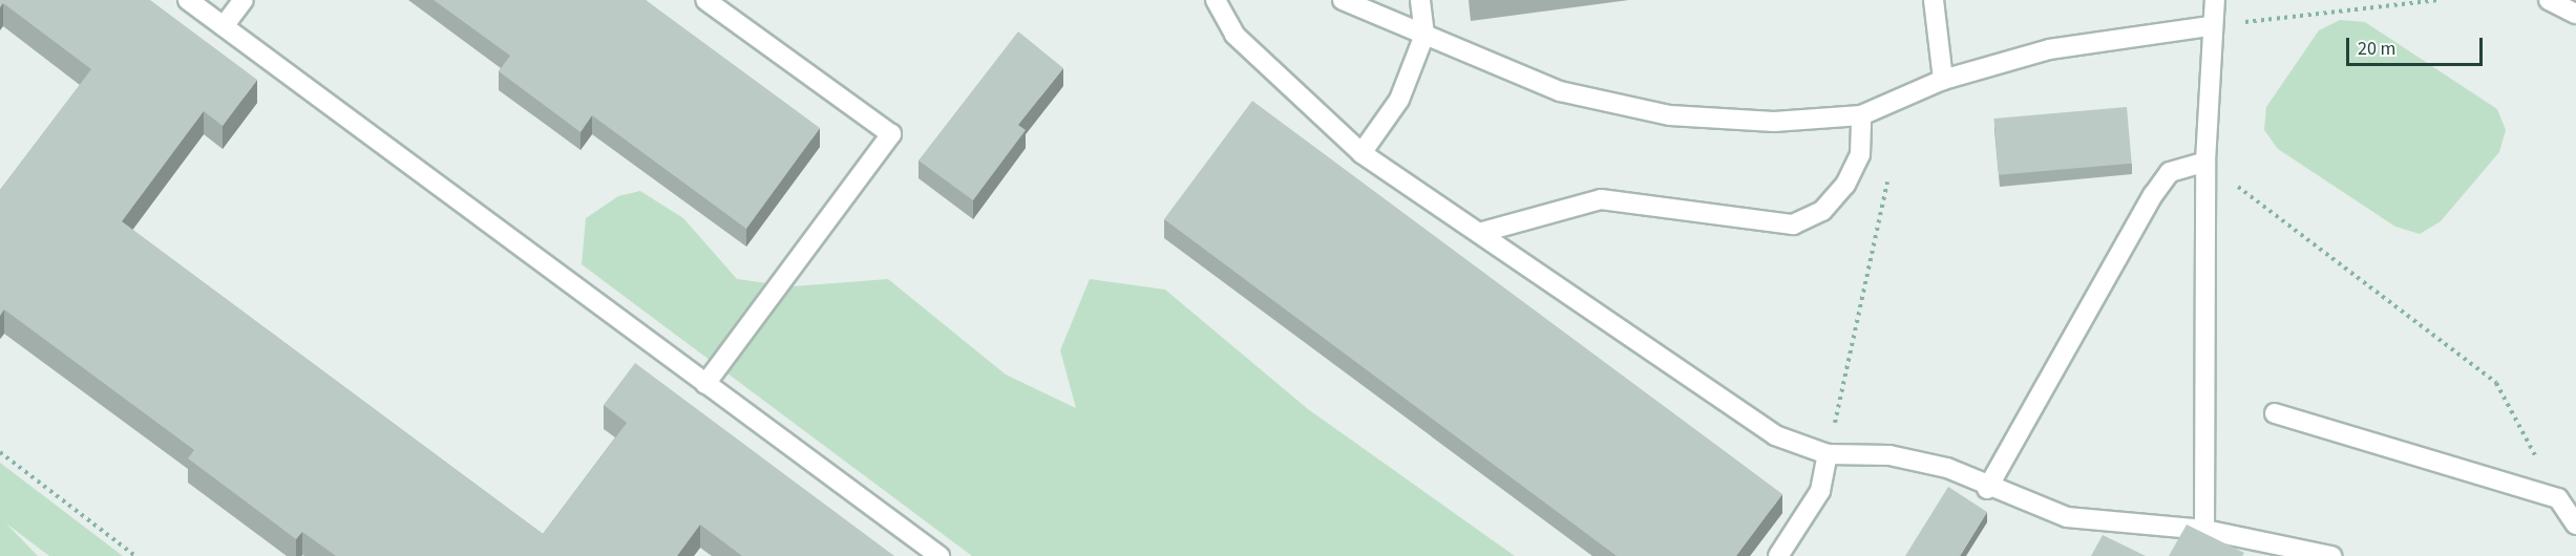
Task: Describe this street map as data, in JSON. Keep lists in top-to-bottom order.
{
  "scale_bar": "20 m"
}
